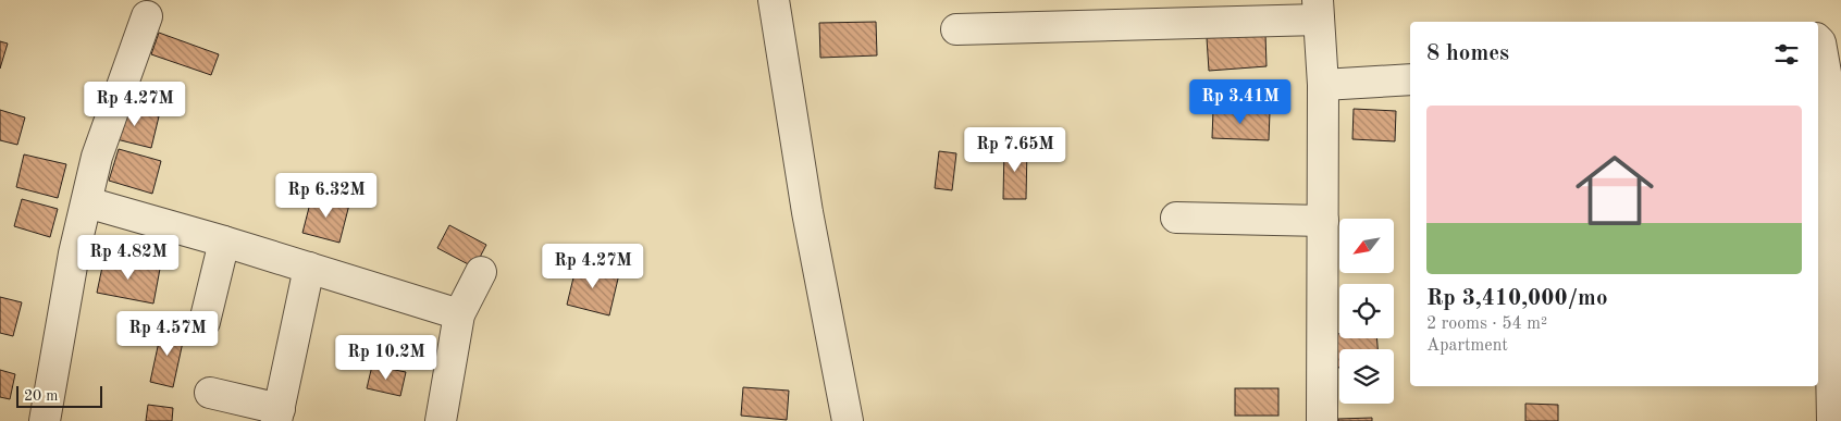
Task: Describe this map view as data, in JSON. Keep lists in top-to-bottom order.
{
  "scale_bar": "20 m",
  "north": "bottom left",
  "page": {
    "heading": "8 homes",
    "price": [
      "Rp 3.41M",
      "Rp 4.27M",
      "Rp 7.65M",
      "Rp 6.32M",
      "Rp 4.82M",
      "Rp 4.27M",
      "Rp 4.57M",
      "Rp 10.2M"
    ],
    "list": [
      {
        "name": "Rp 3,410,000/mo",
        "note": "2 rooms · 54 m² · Apartment"
      }
    ],
    "scale": "20 m"
  }
}
